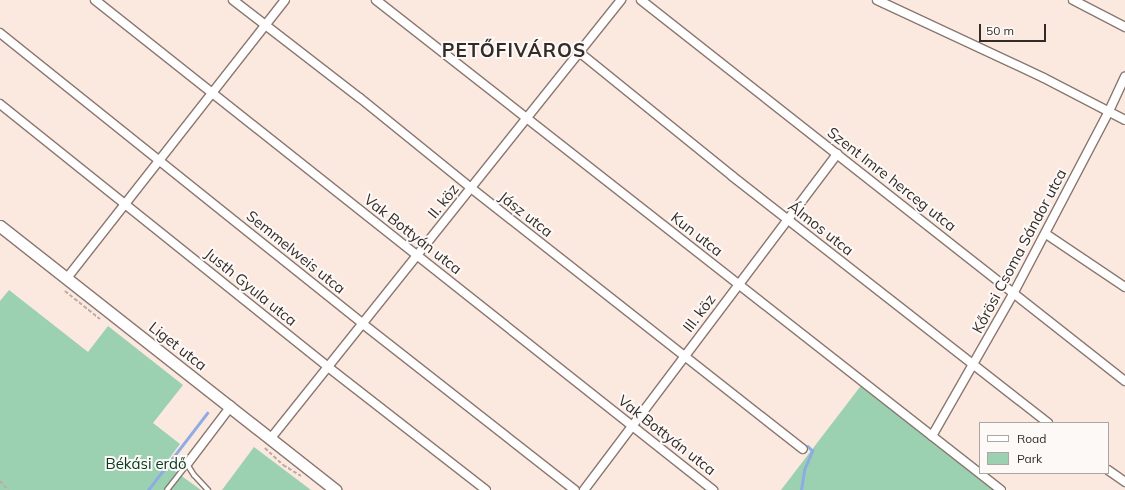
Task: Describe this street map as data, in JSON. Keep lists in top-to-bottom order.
{
  "streets": {
    "main road": ["Liget utca"],
    "street": [
      "Szent Imre herceg utca",
      "II. köz",
      "Jász utca",
      "Álmos utca",
      "Vak Bottyán utca",
      "Kun utca",
      "Kőrösi Csoma Sándor utca",
      "Semmelweis utca",
      "Justh Gyula utca",
      "III. köz"
    ]
  },
  "crossings": [
    ["Szent Imre herceg utca", "Kőrösi Csoma Sándor utca"],
    ["Szent Imre herceg utca", "III. köz"],
    ["II. köz", "Jász utca"],
    ["II. köz", "Álmos utca"],
    ["II. köz", "Vak Bottyán utca"],
    ["II. köz", "Kun utca"],
    ["II. köz", "Semmelweis utca"],
    ["II. köz", "Justh Gyula utca"],
    ["II. köz", "Liget utca"],
    ["Jász utca", "III. köz"],
    ["Álmos utca", "Kőrösi Csoma Sándor utca"],
    ["Álmos utca", "III. köz"],
    ["Vak Bottyán utca", "III. köz"],
    ["Kun utca", "Kőrösi Csoma Sándor utca"],
    ["Kun utca", "III. köz"]
  ],
  "districts": ["PETŐFIVÁROS"],
  "parks": ["Békási erdő"],
  "legend": ["Road", "Park"],
  "scale_bar": "50 m"
}
